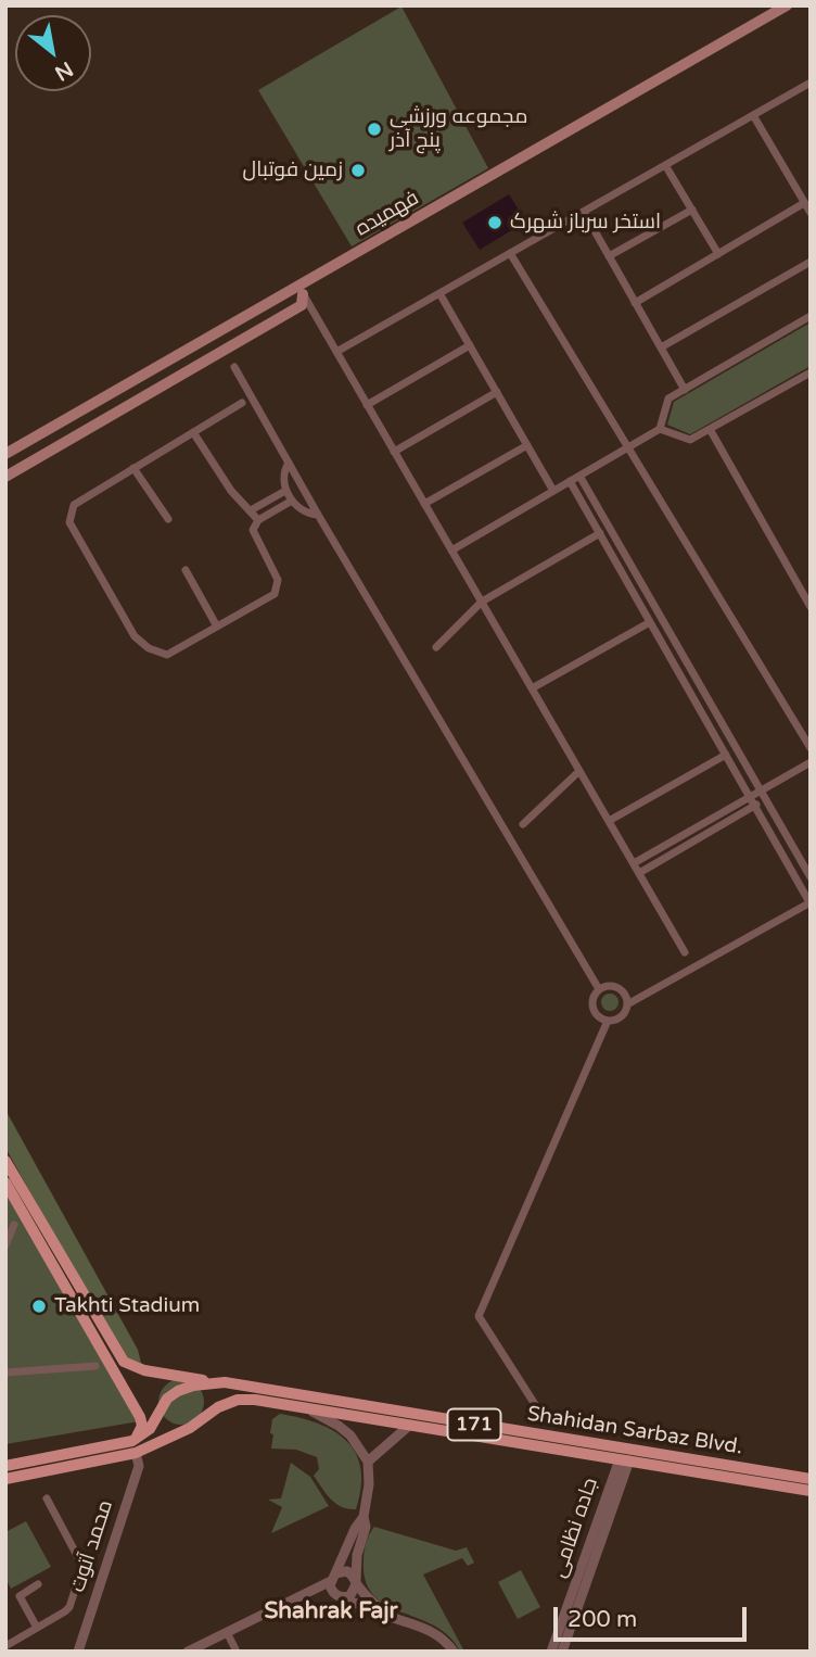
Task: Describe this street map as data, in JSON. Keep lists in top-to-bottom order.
{
  "streets": {
    "main road": ["فهمیده", "171", "Shahidan Sarbaz Blvd."],
    "street": ["جاده نظامی", "محمد آتوت"]
  },
  "crossings": [
    ["171", "Shahidan Sarbaz Blvd."],
    ["Shahidan Sarbaz Blvd.", "جاده نظامی"],
    ["Shahidan Sarbaz Blvd.", "محمد آتوت"]
  ],
  "districts": ["Shahrak Fajr"],
  "places": [
    "مجموعه ورزشی پنج آذر",
    "زمین فوتبال",
    "استخر سرباز شهرک",
    "Takhti Stadium"
  ],
  "scale_bar": "200 m",
  "north": "bottom right"
}
